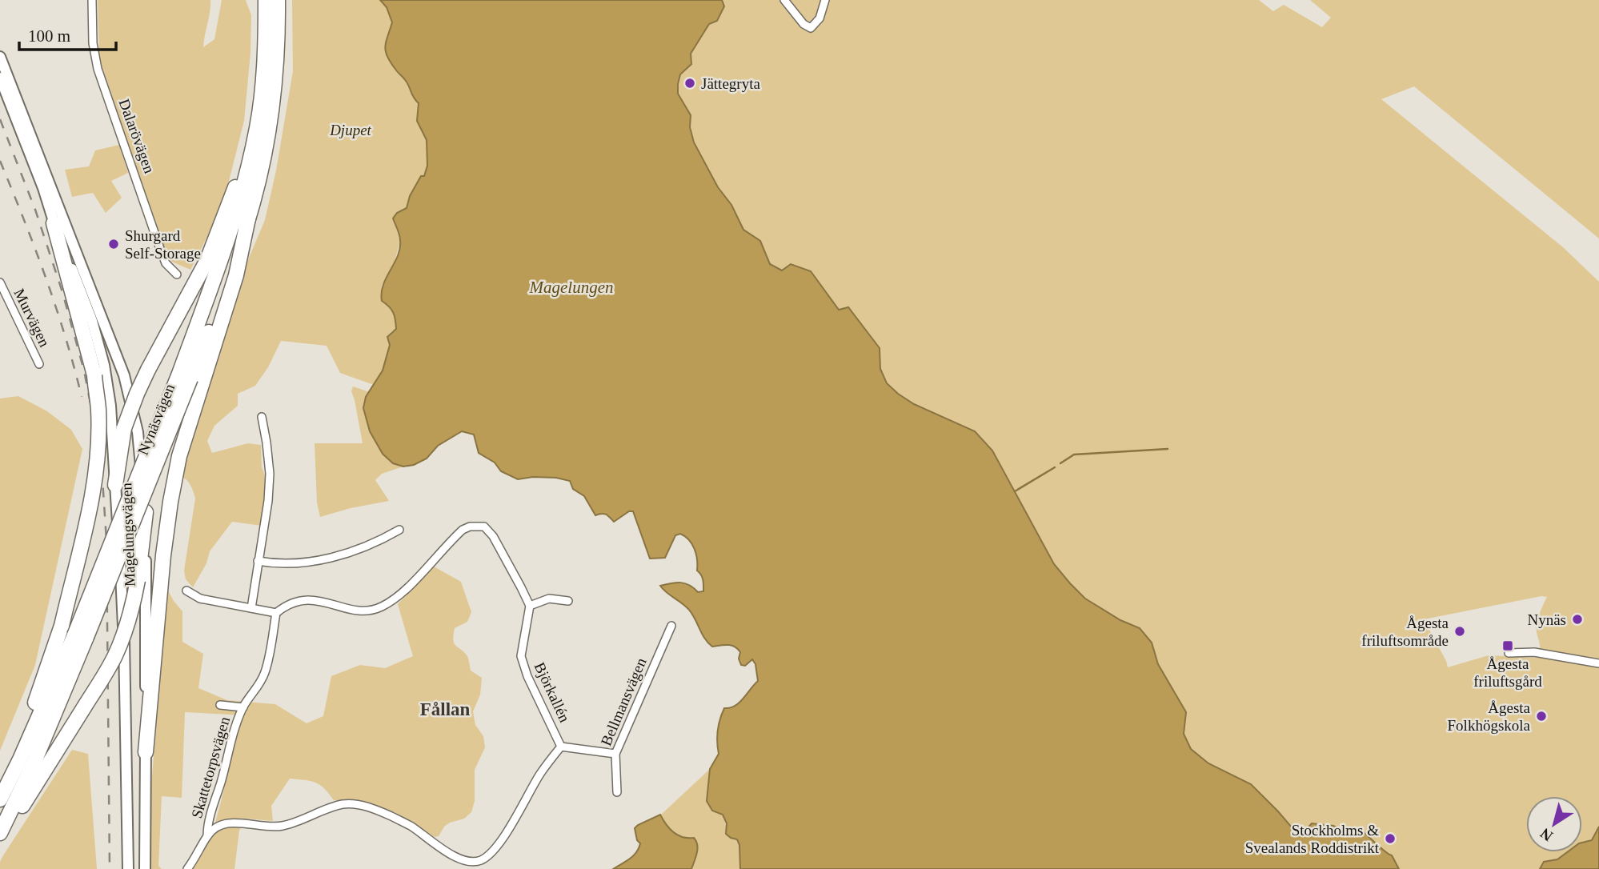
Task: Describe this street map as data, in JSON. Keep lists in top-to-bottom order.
{
  "streets": {
    "highway": ["Nynäsvägen"],
    "street": [
      "Dalarövägen",
      "Murvägen",
      "Magelungsvägen",
      "Björkallén",
      "Bellmansvägen",
      "Skattetorpsvägen"
    ]
  },
  "crossings": [
    ["Björkallén", "Skattetorpsvägen"]
  ],
  "districts": ["Fållan"],
  "water": ["Magelungen"],
  "parks": ["Djupet"],
  "places": {
    "other": [
      "Jättegryta",
      "Shurgard Self-Storage",
      "Nynäs",
      "Ågesta friluftsområde",
      "Ågesta Folkhögskola",
      "Stockholms & Svealands Roddistrikt"
    ],
    "transit": ["Ågesta friluftsgård"]
  },
  "scale_bar": "100 m",
  "north": "bottom left"
}
